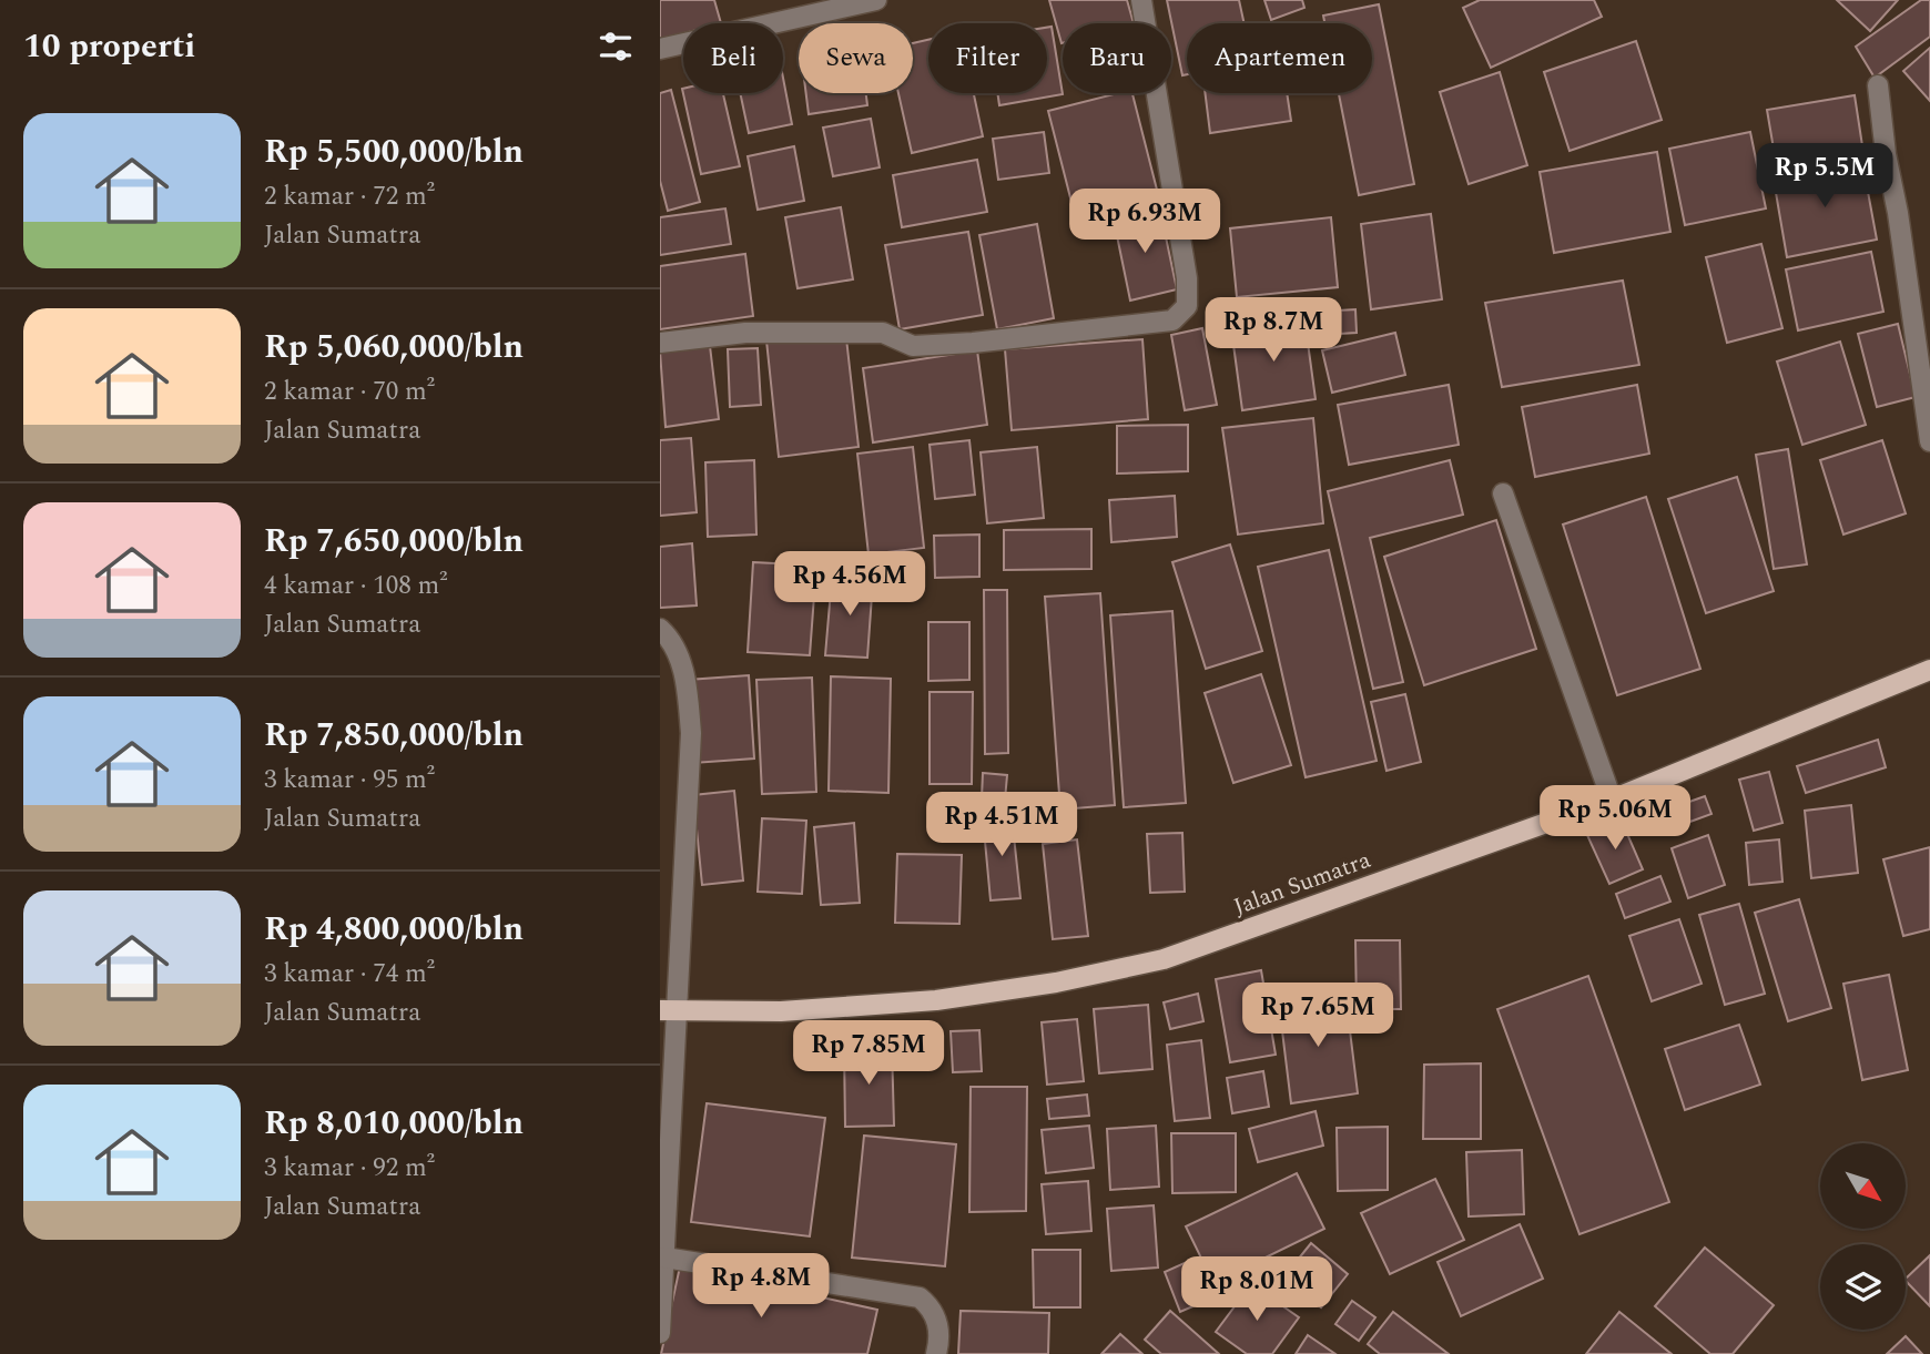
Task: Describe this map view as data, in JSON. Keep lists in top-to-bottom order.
{
  "streets": {
    "main road": ["Jalan Sumatra"]
  },
  "north": "bottom right",
  "page": {
    "heading": "10 properti",
    "chip": [
      "Beli",
      "Sewa",
      "Filter",
      "Baru",
      "Apartemen"
    ],
    "list": [
      {
        "name": "Rp 5,500,000/bln",
        "note": "2 kamar · 72 m² · Jalan Sumatra"
      },
      {
        "name": "Rp 5,060,000/bln",
        "note": "2 kamar · 70 m² · Jalan Sumatra"
      },
      {
        "name": "Rp 7,650,000/bln",
        "note": "4 kamar · 108 m² · Jalan Sumatra"
      },
      {
        "name": "Rp 7,850,000/bln",
        "note": "3 kamar · 95 m² · Jalan Sumatra"
      },
      {
        "name": "Rp 4,800,000/bln",
        "note": "3 kamar · 74 m² · Jalan Sumatra"
      },
      {
        "name": "Rp 8,010,000/bln",
        "note": "3 kamar · 92 m² · Jalan Sumatra"
      }
    ],
    "price": [
      "Rp 5.5M",
      "Rp 6.93M",
      "Rp 8.7M",
      "Rp 4.56M",
      "Rp 5.06M",
      "Rp 4.51M",
      "Rp 7.65M",
      "Rp 7.85M",
      "Rp 4.8M",
      "Rp 8.01M"
    ]
  }
}
